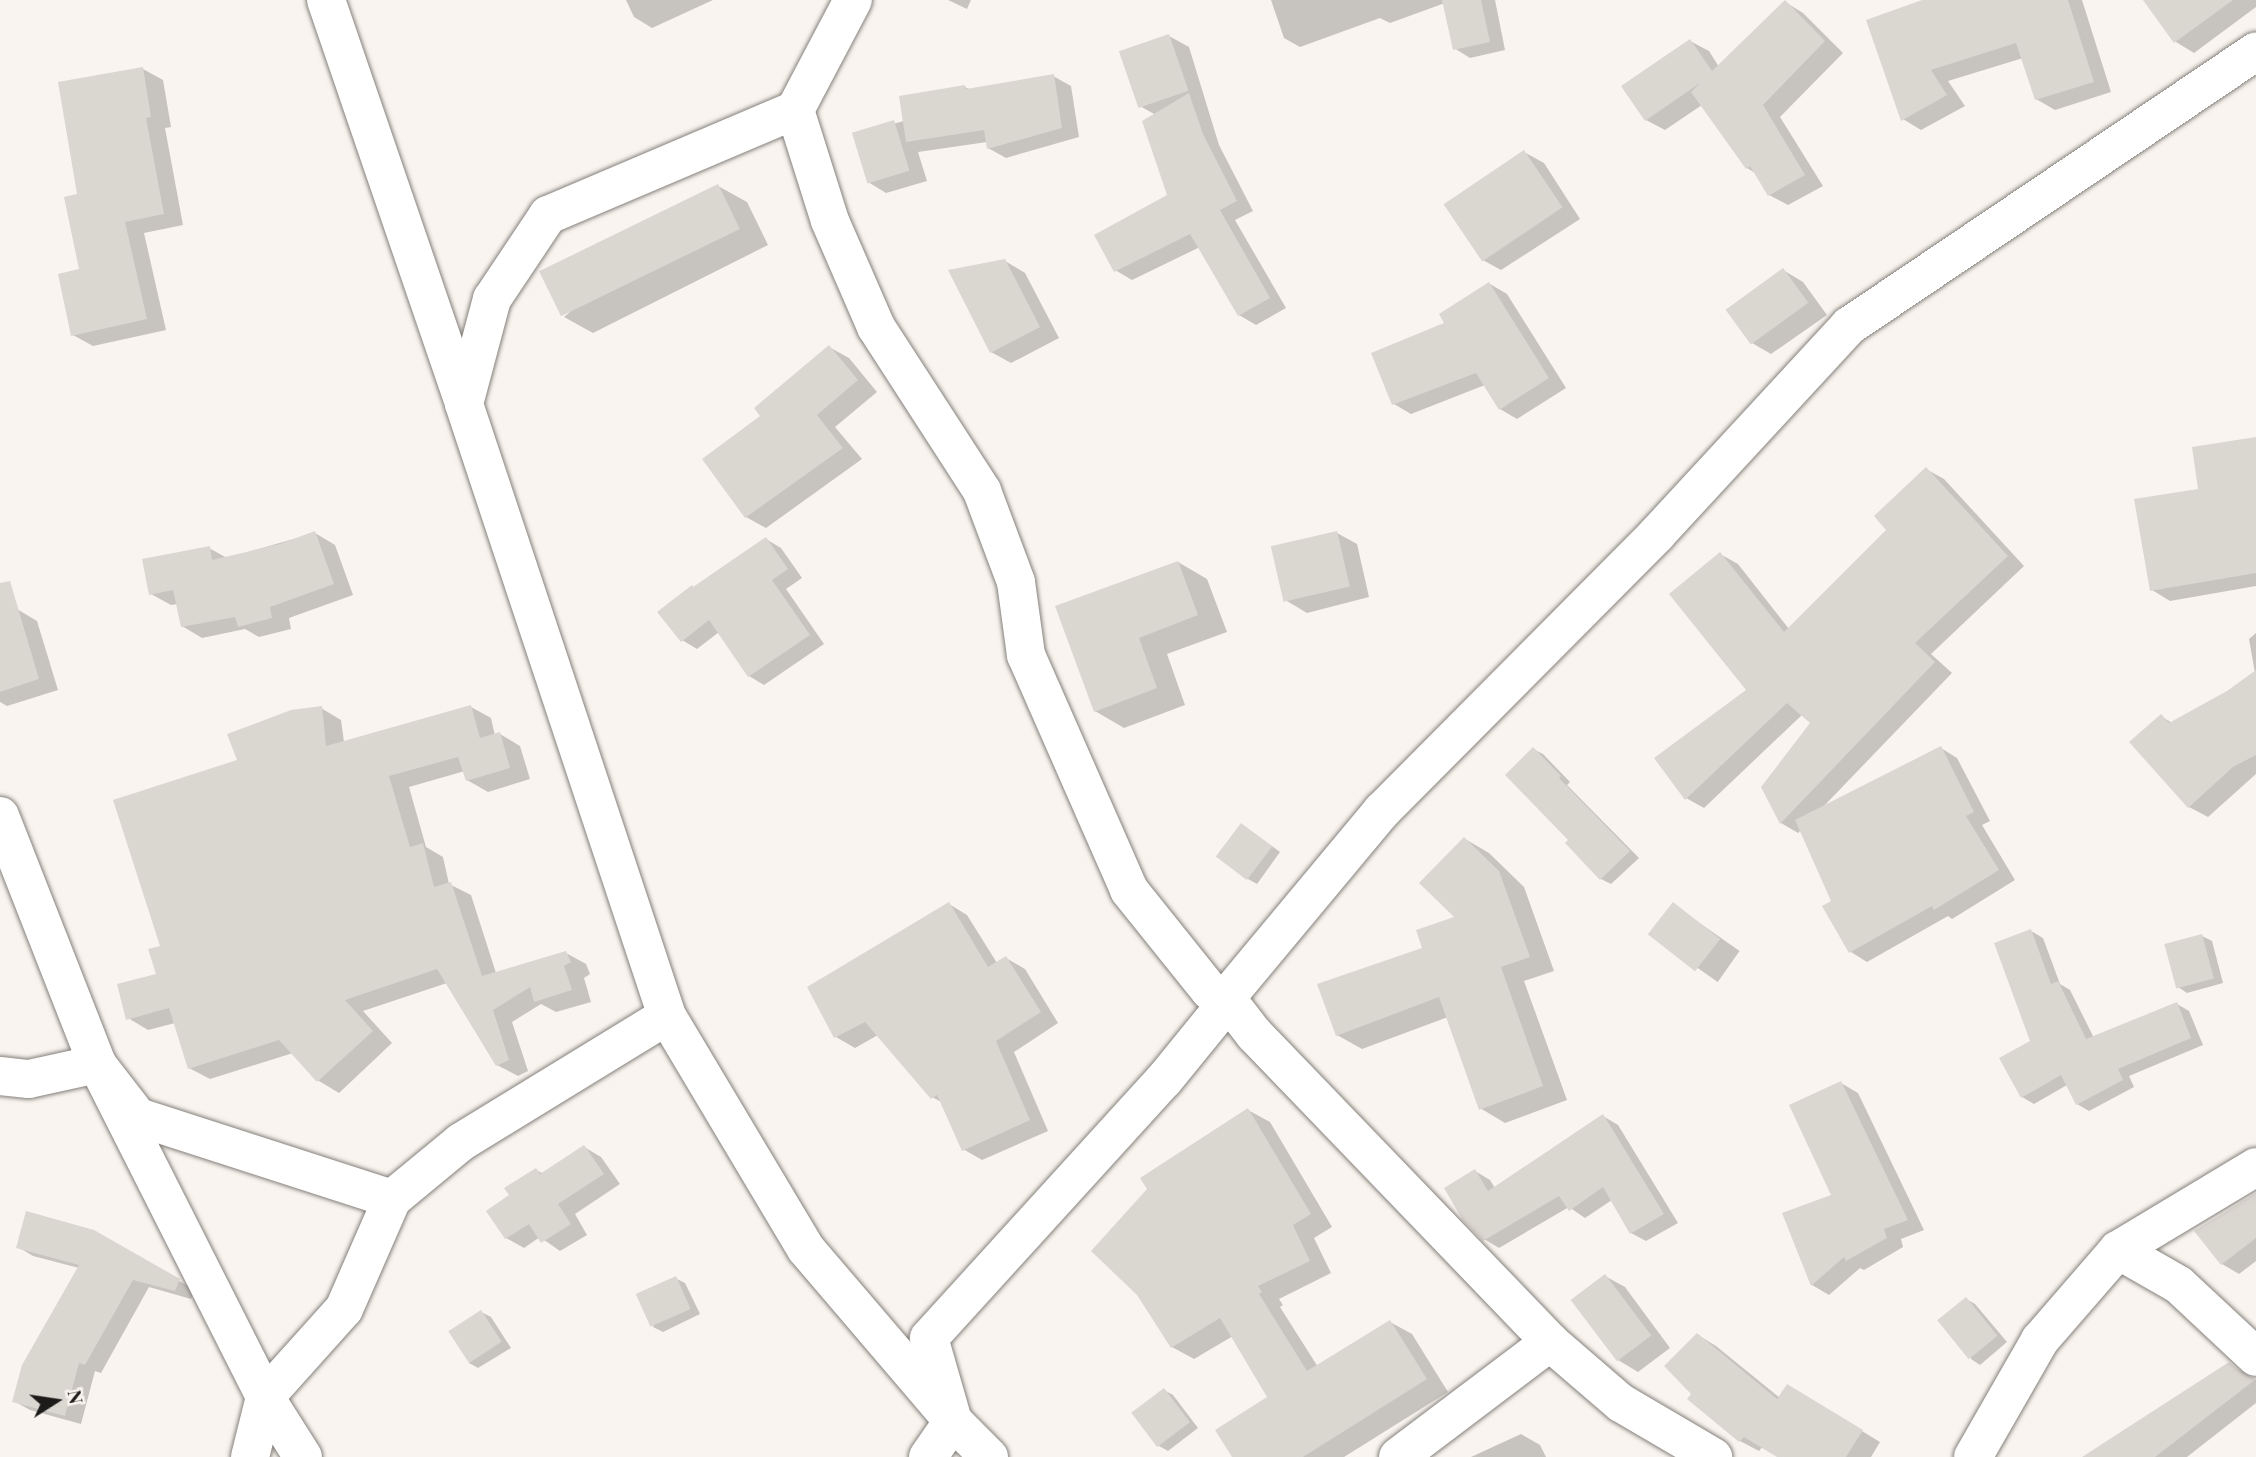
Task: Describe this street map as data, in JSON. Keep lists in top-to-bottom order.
{
  "north": "right"
}
